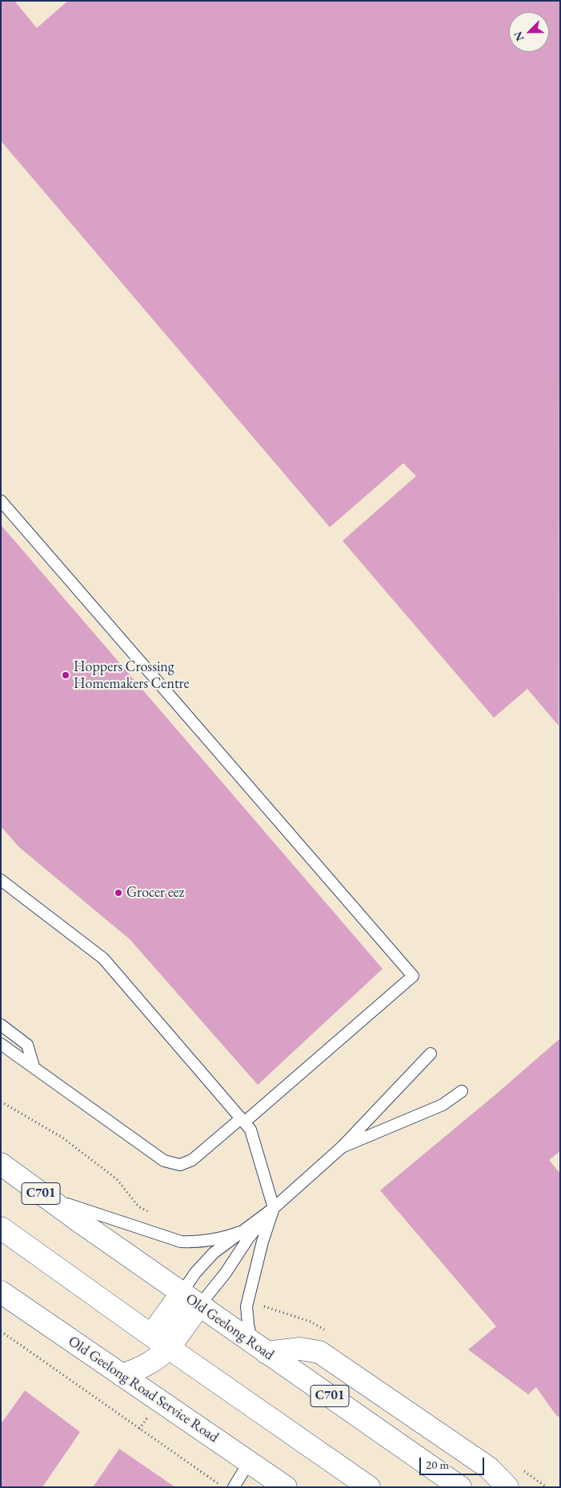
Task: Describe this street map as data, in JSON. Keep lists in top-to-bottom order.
{
  "streets": {
    "main road": ["C701", "Old Geelong Road", "Old Geelong Road Service Road"]
  },
  "places": ["Hoppers Crossing Homemakers Centre", "Grocer eez"],
  "scale_bar": "20 m",
  "north": "bottom left"
}
